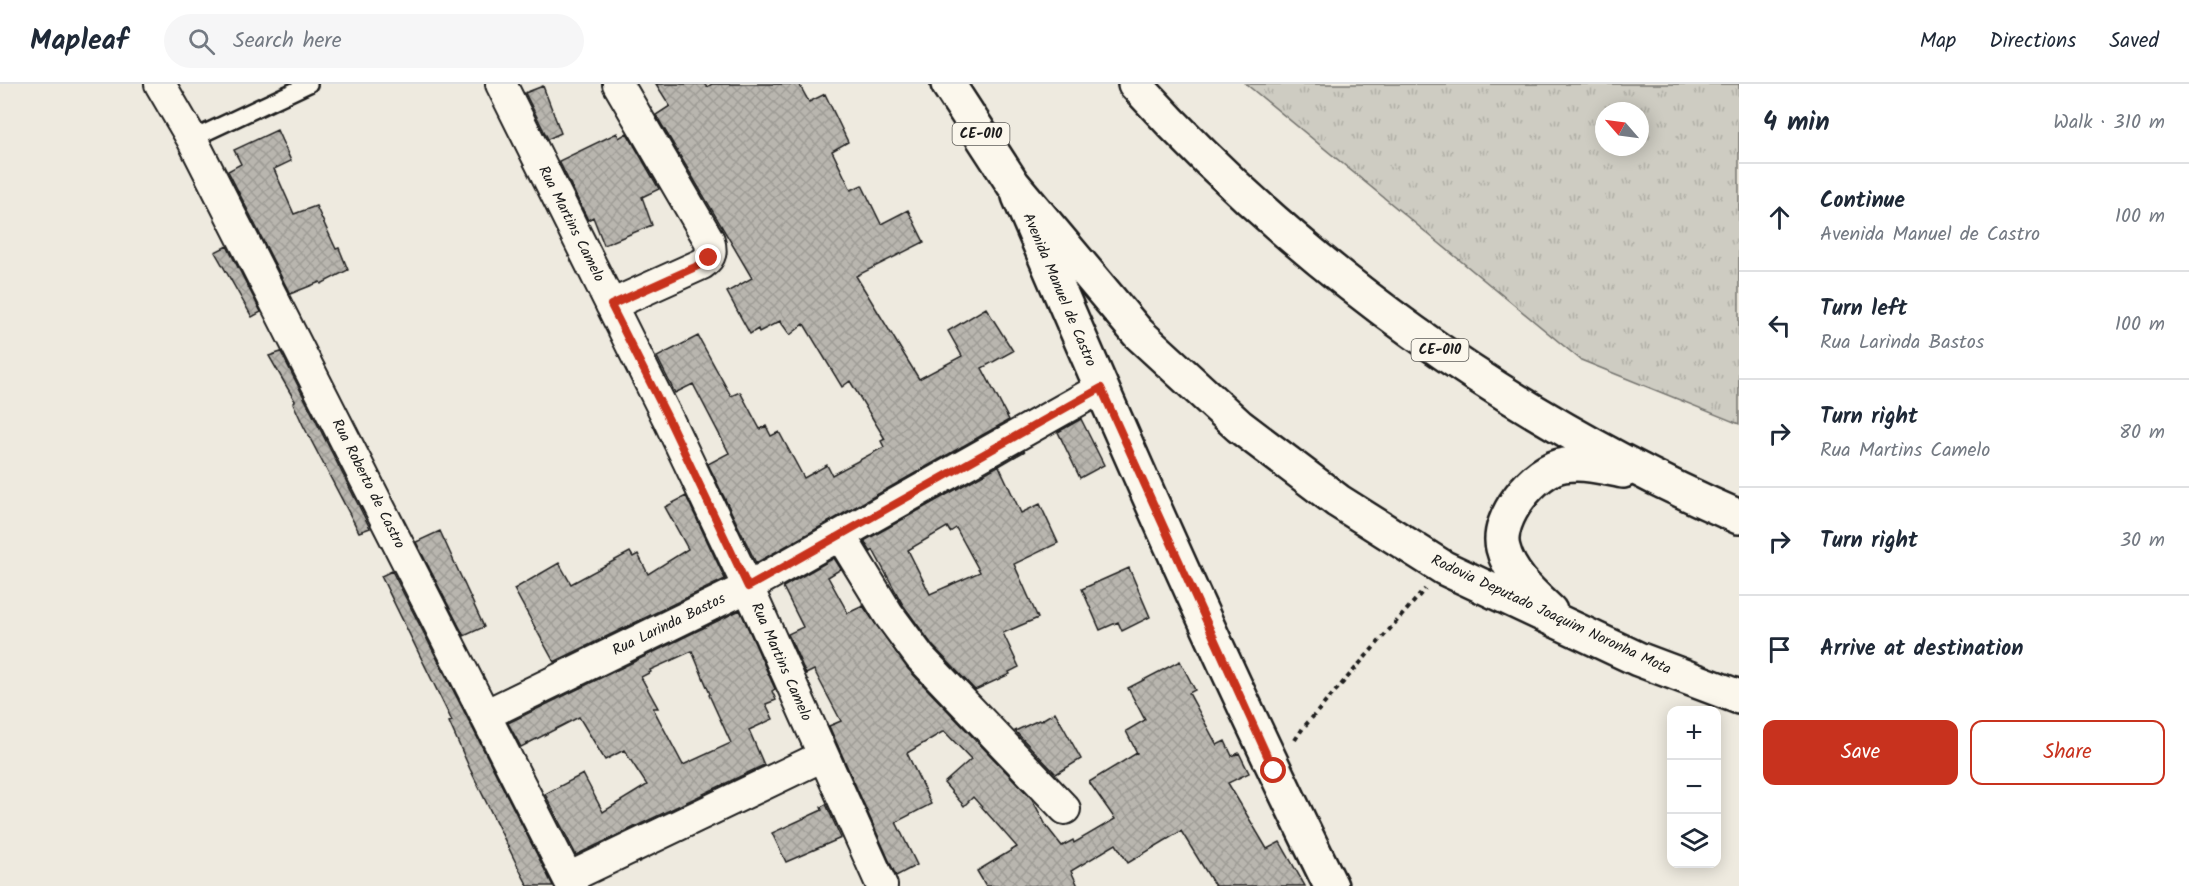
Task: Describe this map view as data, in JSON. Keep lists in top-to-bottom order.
{
  "streets": {
    "main road": ["CE-010", "Avenida Manuel de Castro", "Rodovia Deputado Joaquim Noronha Mota"],
    "street": ["Rua Martins Camelo", "Rua Roberto de Castro", "Rua Larinda Bastos"]
  },
  "crossings": [
    ["Rua Martins Camelo", "Rua Larinda Bastos"],
    ["Avenida Manuel de Castro", "Rodovia Deputado Joaquim Noronha Mota"],
    ["Avenida Manuel de Castro", "Rua Larinda Bastos"],
    ["Rua Roberto de Castro", "Rua Larinda Bastos"]
  ],
  "north": "top left",
  "page": {
    "header": "Mapleaf",
    "search": "Search here",
    "nav": ["Map", "Directions", "Saved"],
    "heading": ["4 min", "Walk · 310 m"],
    "list": [
      ["Continue", "Avenida Manuel de Castro", "100 m"],
      ["Turn left", "Rua Larinda Bastos", "100 m"],
      ["Turn right", "Rua Martins Camelo", "80 m"],
      ["Turn right", "30 m"],
      "Arrive at destination"
    ],
    "buttons": ["Save", "Share"],
    "map_buttons": ["+", "−"]
  }
}
